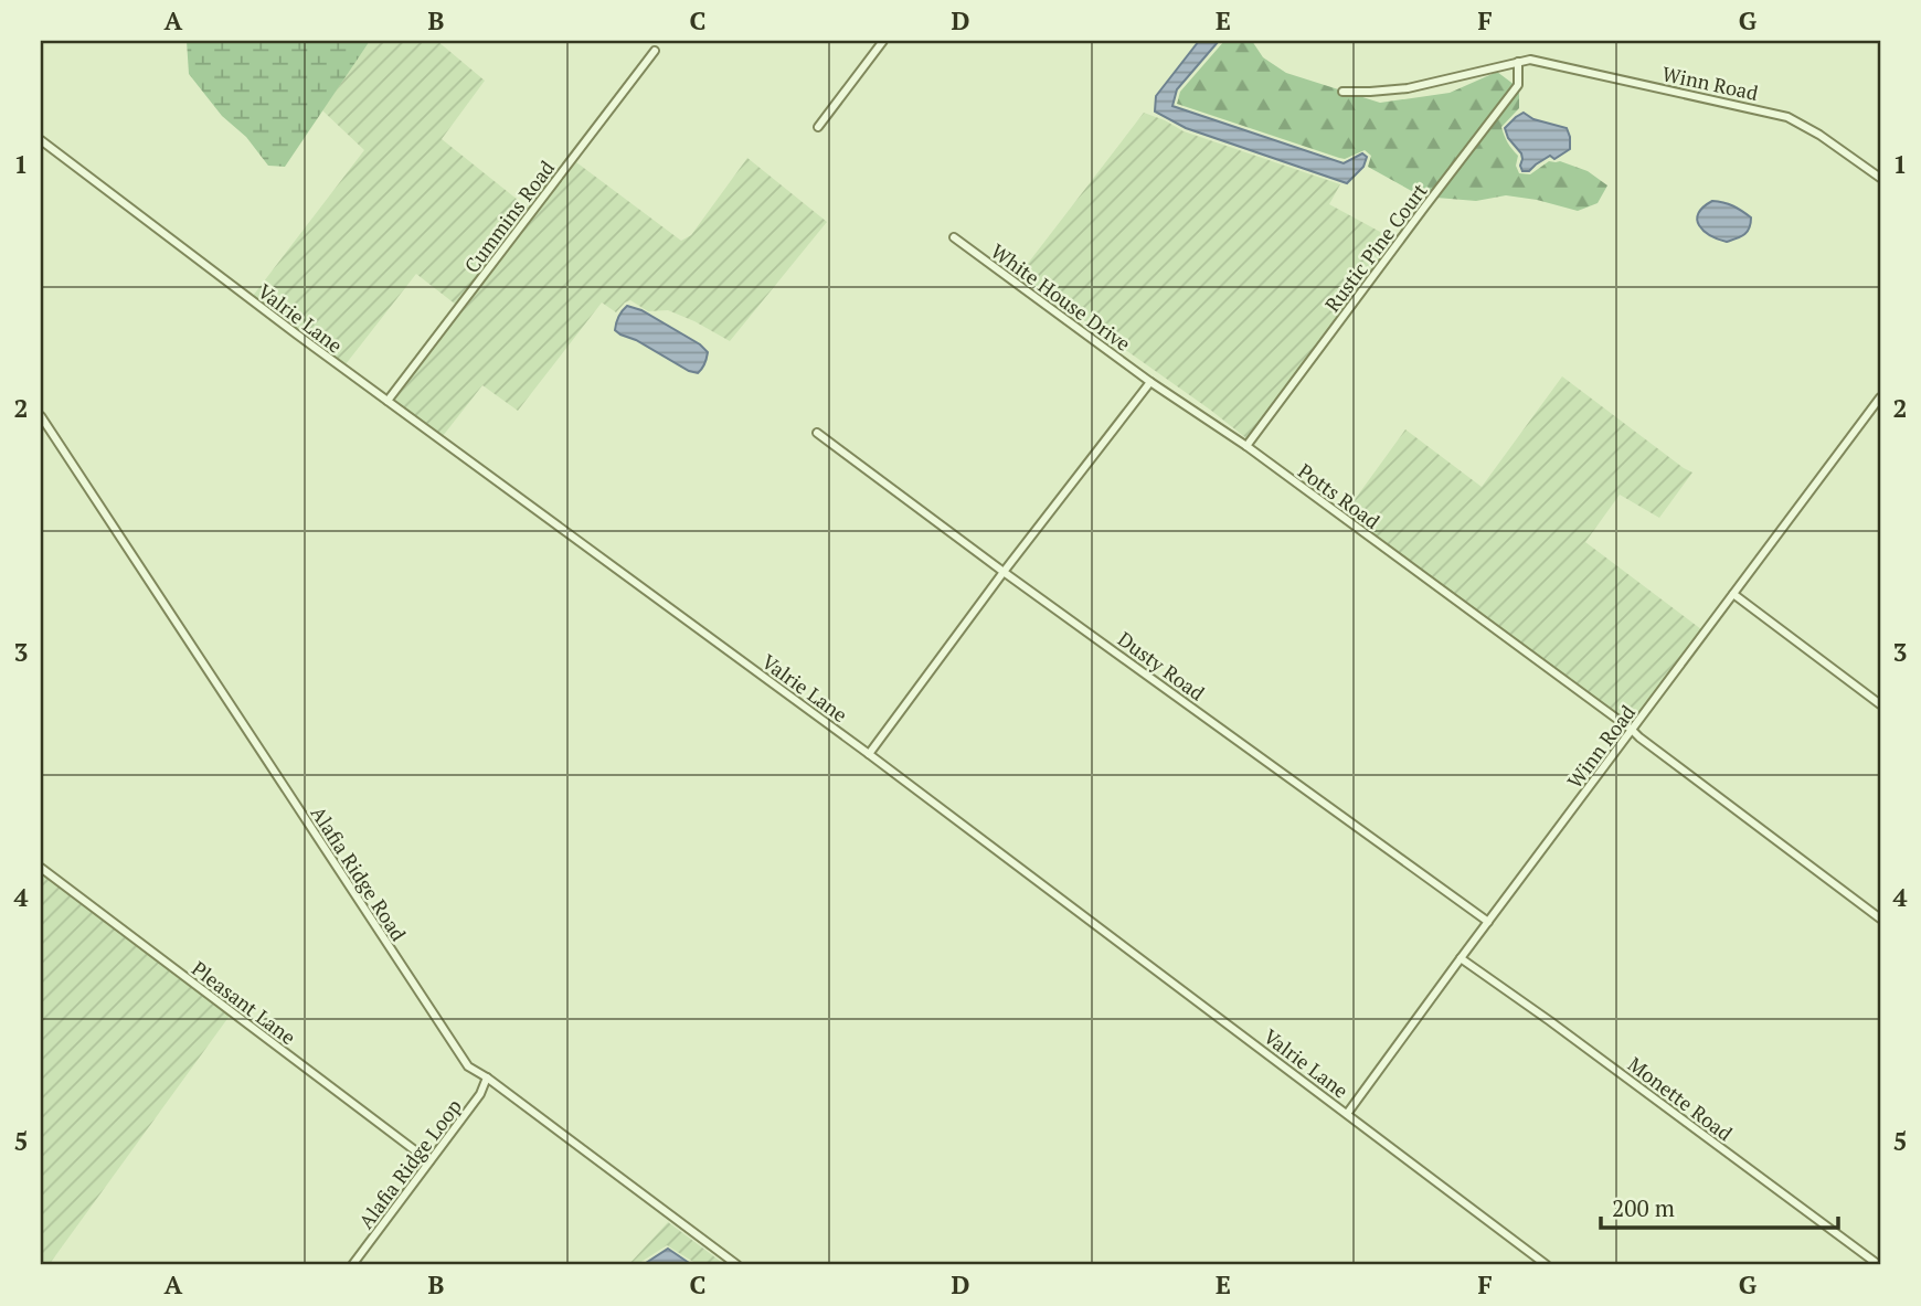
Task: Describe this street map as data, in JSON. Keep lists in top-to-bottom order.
{
  "streets": {
    "street": [
      "Winn Road",
      "Cummins Road",
      "Rustic Pine Court",
      "White House Drive",
      "Valrie Lane",
      "Potts Road",
      "Dusty Road",
      "Alafia Ridge Road",
      "Pleasant Lane",
      "Monette Road",
      "Alafia Ridge Loop"
    ]
  },
  "crossings": [
    ["Winn Road", "Rustic Pine Court"],
    ["Winn Road", "Valrie Lane"],
    ["Winn Road", "Potts Road"],
    ["Winn Road", "Dusty Road"],
    ["Winn Road", "Monette Road"],
    ["Cummins Road", "Valrie Lane"],
    ["Rustic Pine Court", "Potts Road"],
    ["White House Drive", "Potts Road"],
    ["Alafia Ridge Road", "Alafia Ridge Loop"],
    ["Pleasant Lane", "Alafia Ridge Loop"]
  ],
  "scale_bar": "200 m",
  "grid": {
    "columns": [
      "A",
      "B",
      "C",
      "D",
      "E",
      "F",
      "G"
    ],
    "rows": [
      "1",
      "2",
      "3",
      "4",
      "5"
    ]
  }
}
